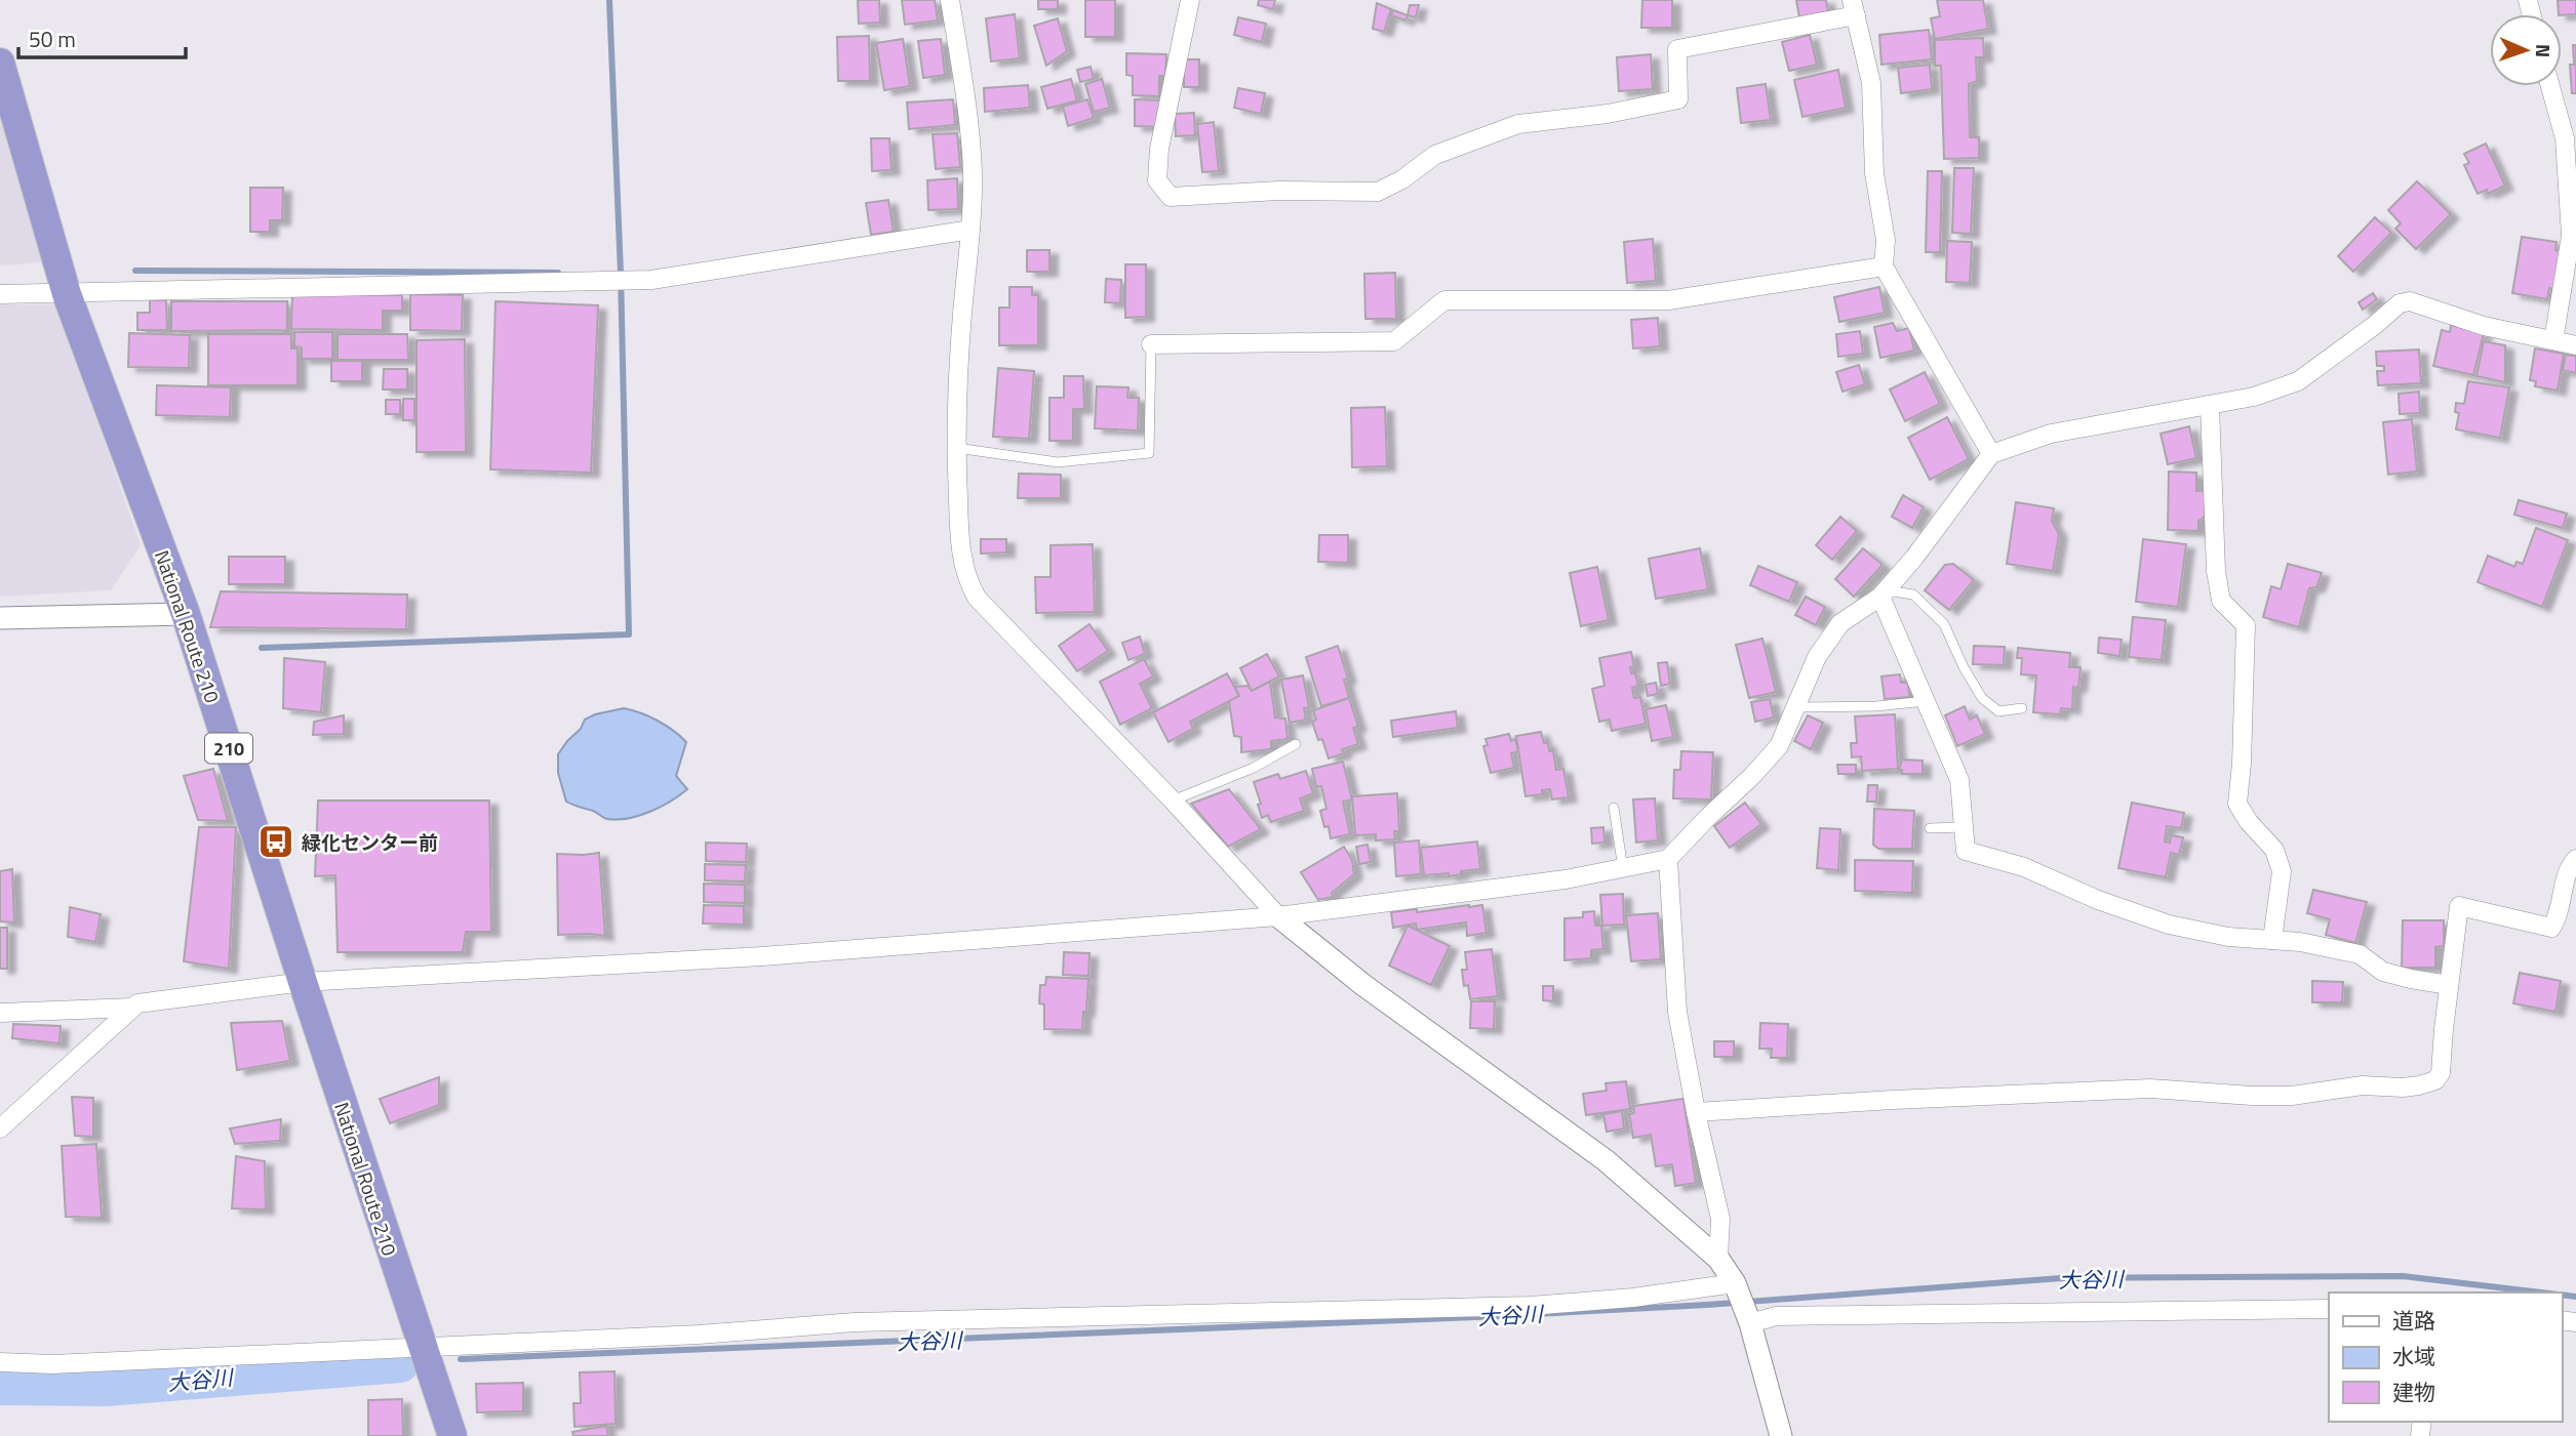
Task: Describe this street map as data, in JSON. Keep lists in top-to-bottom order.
{
  "streets": {
    "highway": ["National Route 210", "210"]
  },
  "water": ["大谷川"],
  "places": {
    "bus stop": ["緑化センター前"]
  },
  "legend": ["道路", "水域", "建物"],
  "scale_bar": "50 m",
  "north": "right"
}
